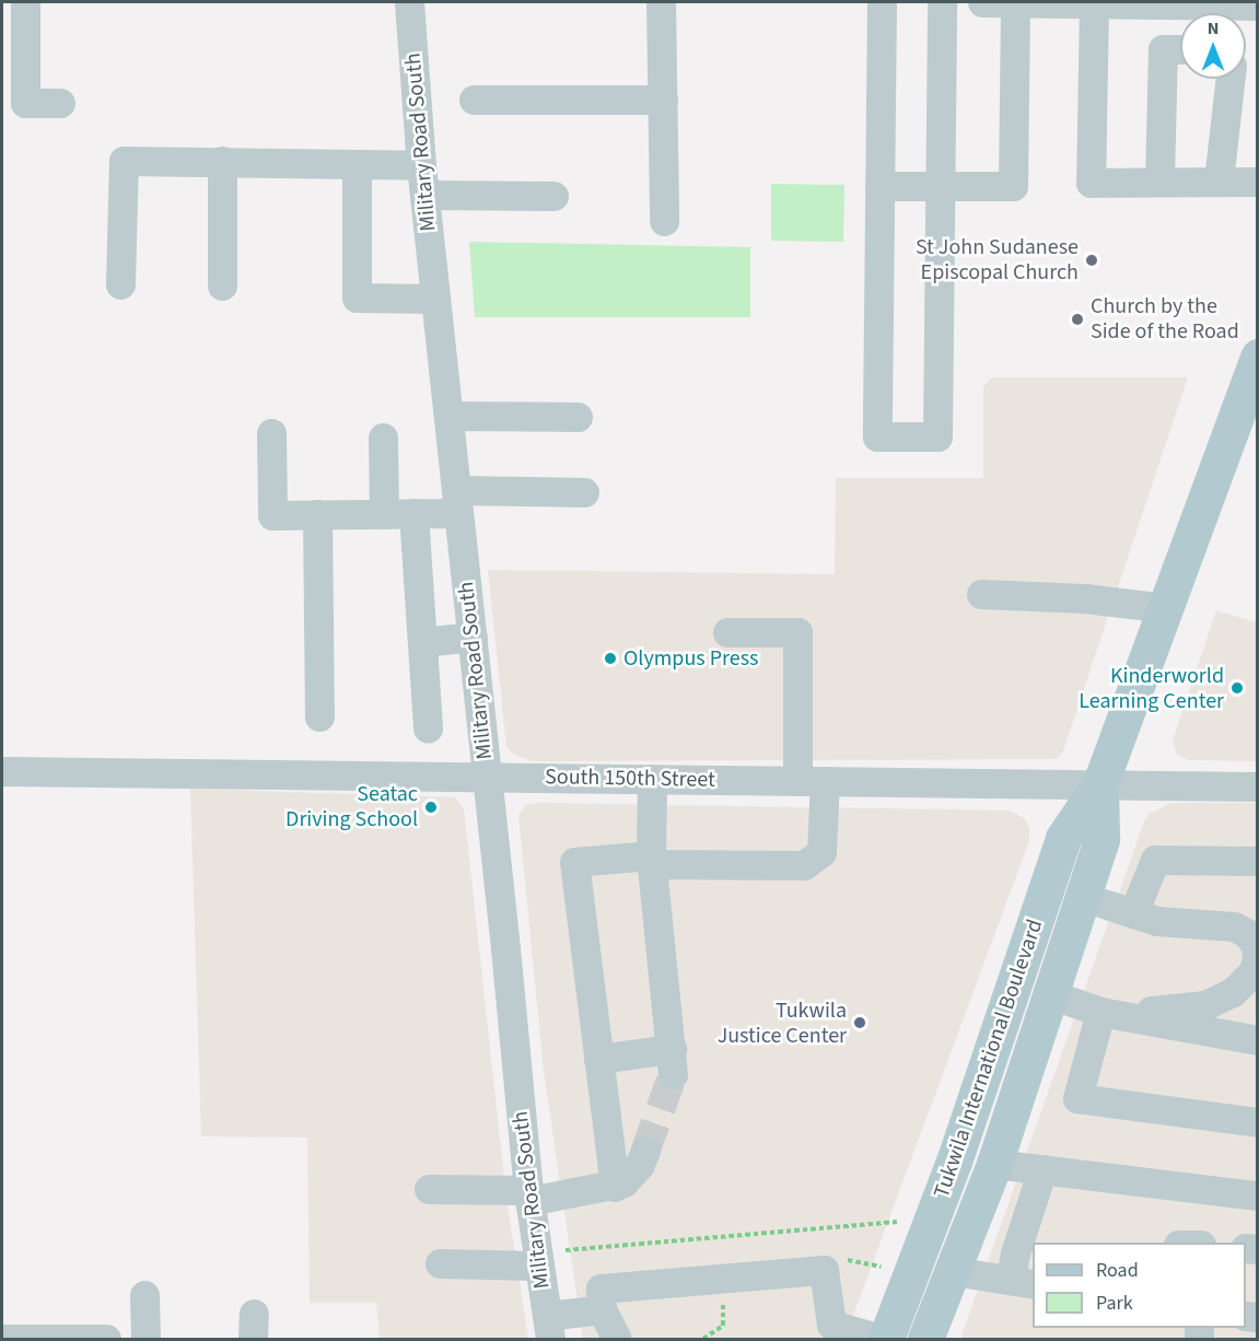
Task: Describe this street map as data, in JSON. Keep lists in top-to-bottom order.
{
  "streets": {
    "main road": ["Tukwila International Boulevard"],
    "street": ["Military Road South", "South 150th Street"]
  },
  "crossings": [
    ["Military Road South", "South 150th Street"],
    ["South 150th Street", "Tukwila International Boulevard"]
  ],
  "places": [
    "St John Sudanese Episcopal Church",
    "Church by the Side of the Road",
    "Olympus Press",
    "Kinderworld Learning Center",
    "Seatac Driving School",
    "Tukwila Justice Center"
  ],
  "legend": ["Road", "Park"],
  "north": "top"
}
